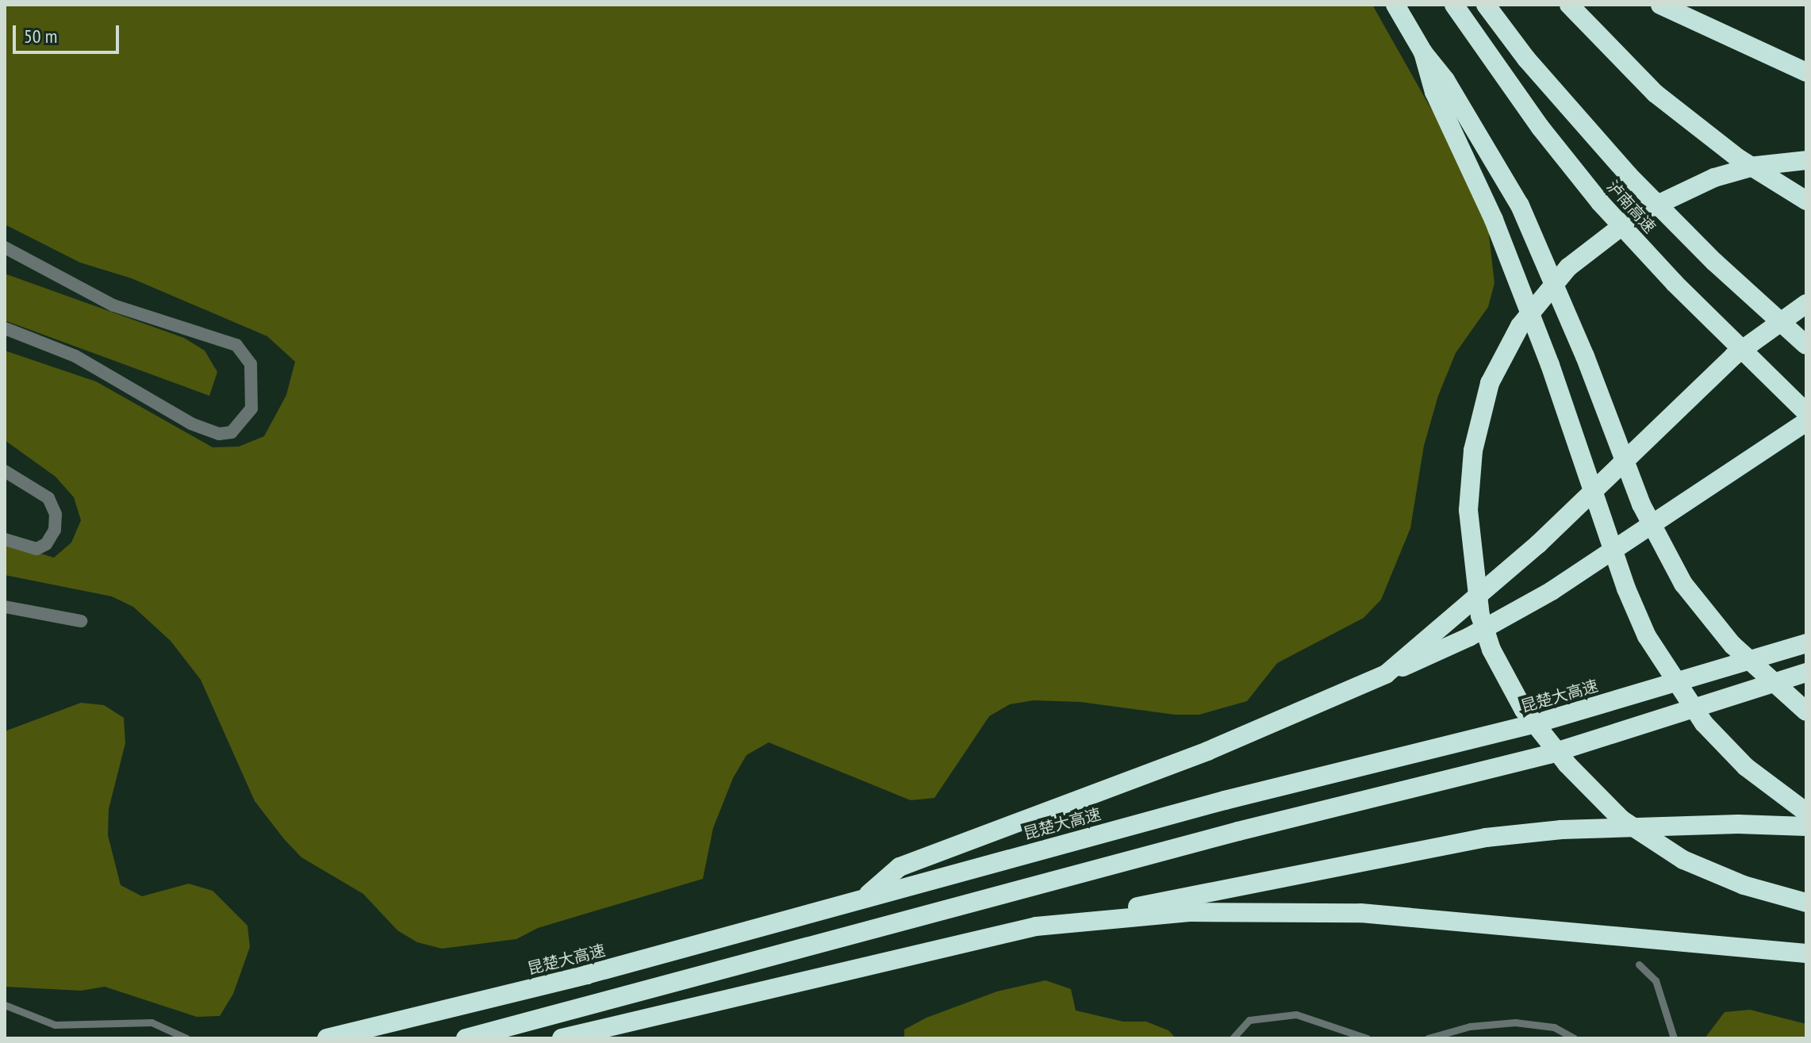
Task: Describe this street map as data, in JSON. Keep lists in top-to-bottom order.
{
  "streets": {
    "highway": ["泸南高速", "昆楚大高速"]
  },
  "scale_bar": "50 m"
}
